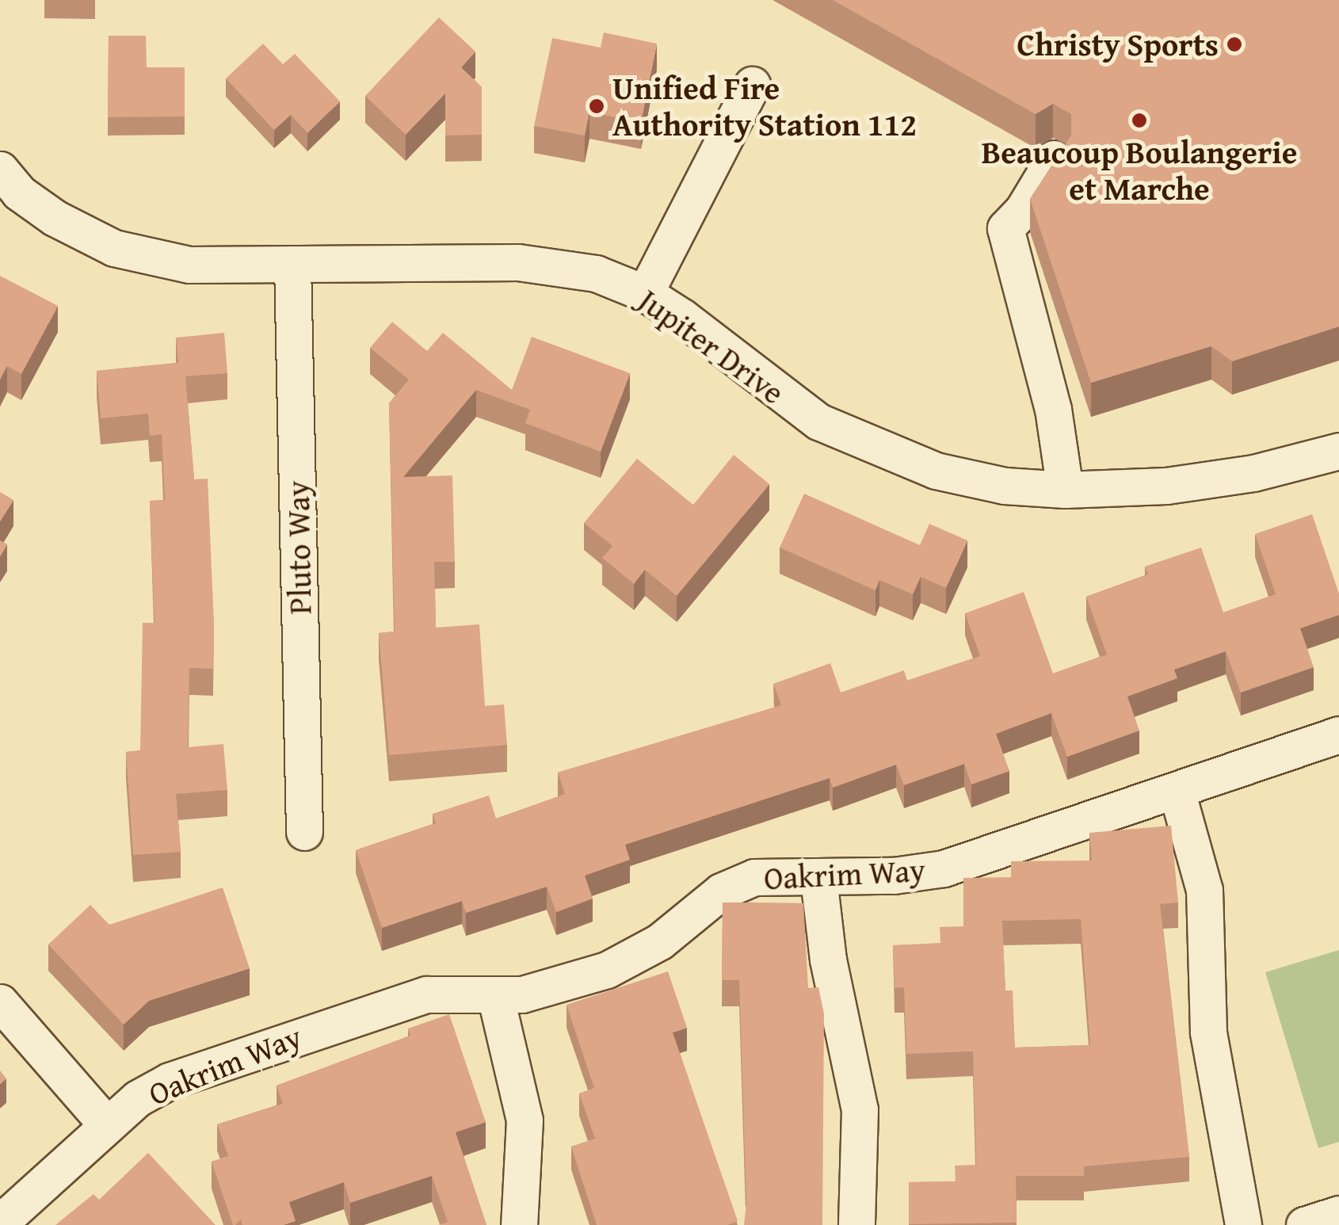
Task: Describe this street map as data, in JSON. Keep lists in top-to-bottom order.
{
  "streets": {
    "street": ["Jupiter Drive", "Pluto Way", "Oakrim Way"]
  },
  "crossings": [
    ["Jupiter Drive", "Pluto Way"]
  ],
  "places": ["Christy Sports", "Unified Fire Authority Station 112", "Beaucoup Boulangerie et Marche"]
}
